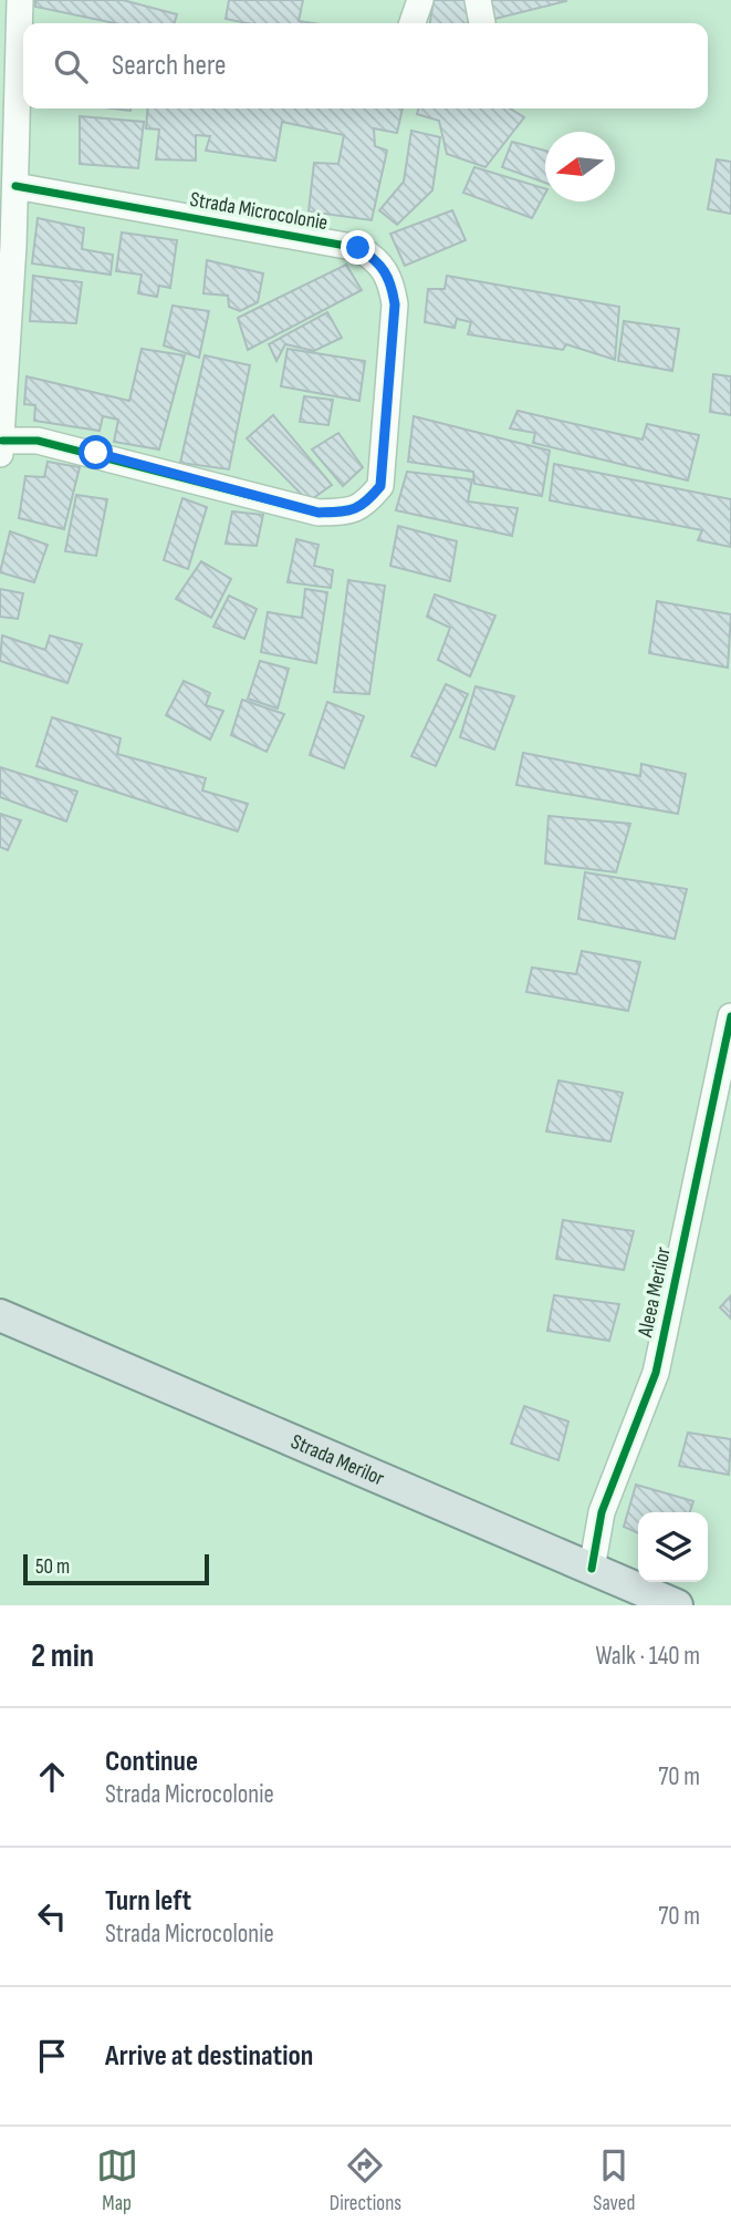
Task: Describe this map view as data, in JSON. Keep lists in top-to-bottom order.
{
  "streets": {
    "main road": ["Strada Merilor"],
    "street": ["Strada Microcolonie", "Aleea Merilor"]
  },
  "crossings": [
    ["Aleea Merilor", "Strada Merilor"]
  ],
  "scale_bar": "50 m",
  "north": "left",
  "page": {
    "search": "Search here",
    "scale": "50 m",
    "heading": ["2 min", "Walk · 140 m"],
    "list": [
      ["Continue", "Strada Microcolonie", "70 m"],
      ["Turn left", "Strada Microcolonie", "70 m"],
      "Arrive at destination"
    ],
    "nav": ["Map", "Directions", "Saved"]
  }
}
